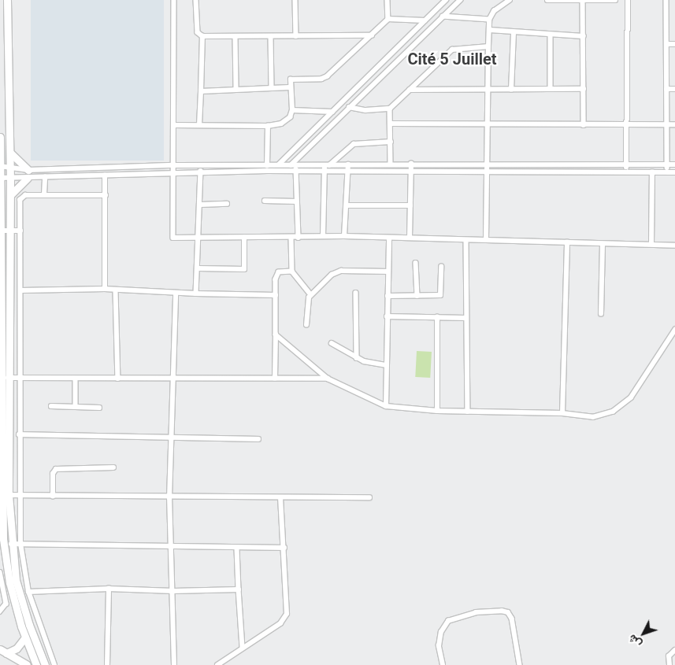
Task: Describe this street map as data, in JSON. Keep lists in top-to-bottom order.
{
  "districts": ["Cité 5 Juillet"],
  "north": "bottom left"
}
